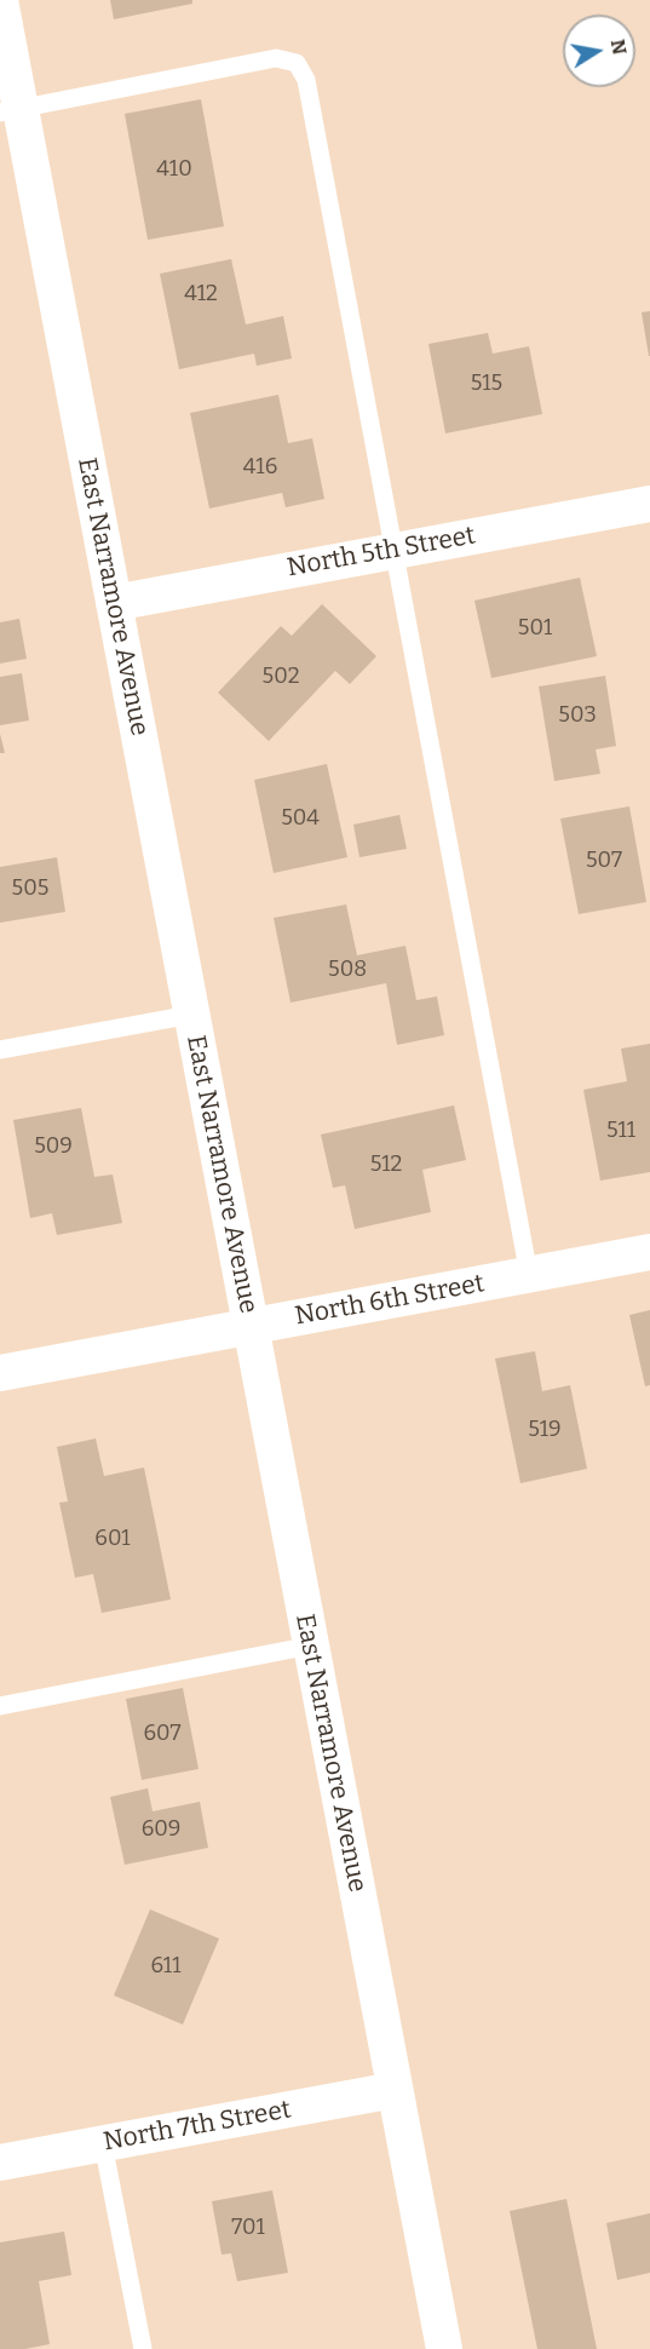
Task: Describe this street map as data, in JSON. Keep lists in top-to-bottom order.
{
  "streets": {
    "street": [
      "North 5th Street",
      "East Narramore Avenue",
      "North 6th Street",
      "North 7th Street"
    ]
  },
  "crossings": [
    ["North 5th Street", "East Narramore Avenue"],
    ["East Narramore Avenue", "North 6th Street"],
    ["East Narramore Avenue", "North 7th Street"]
  ],
  "house_numbers": [
    "410",
    "412",
    "515",
    "416",
    "501",
    "502",
    "503",
    "504",
    "507",
    "505",
    "508",
    "511",
    "509",
    "512",
    "519",
    "601",
    "607",
    "609",
    "611",
    "701"
  ],
  "north": "right"
}
